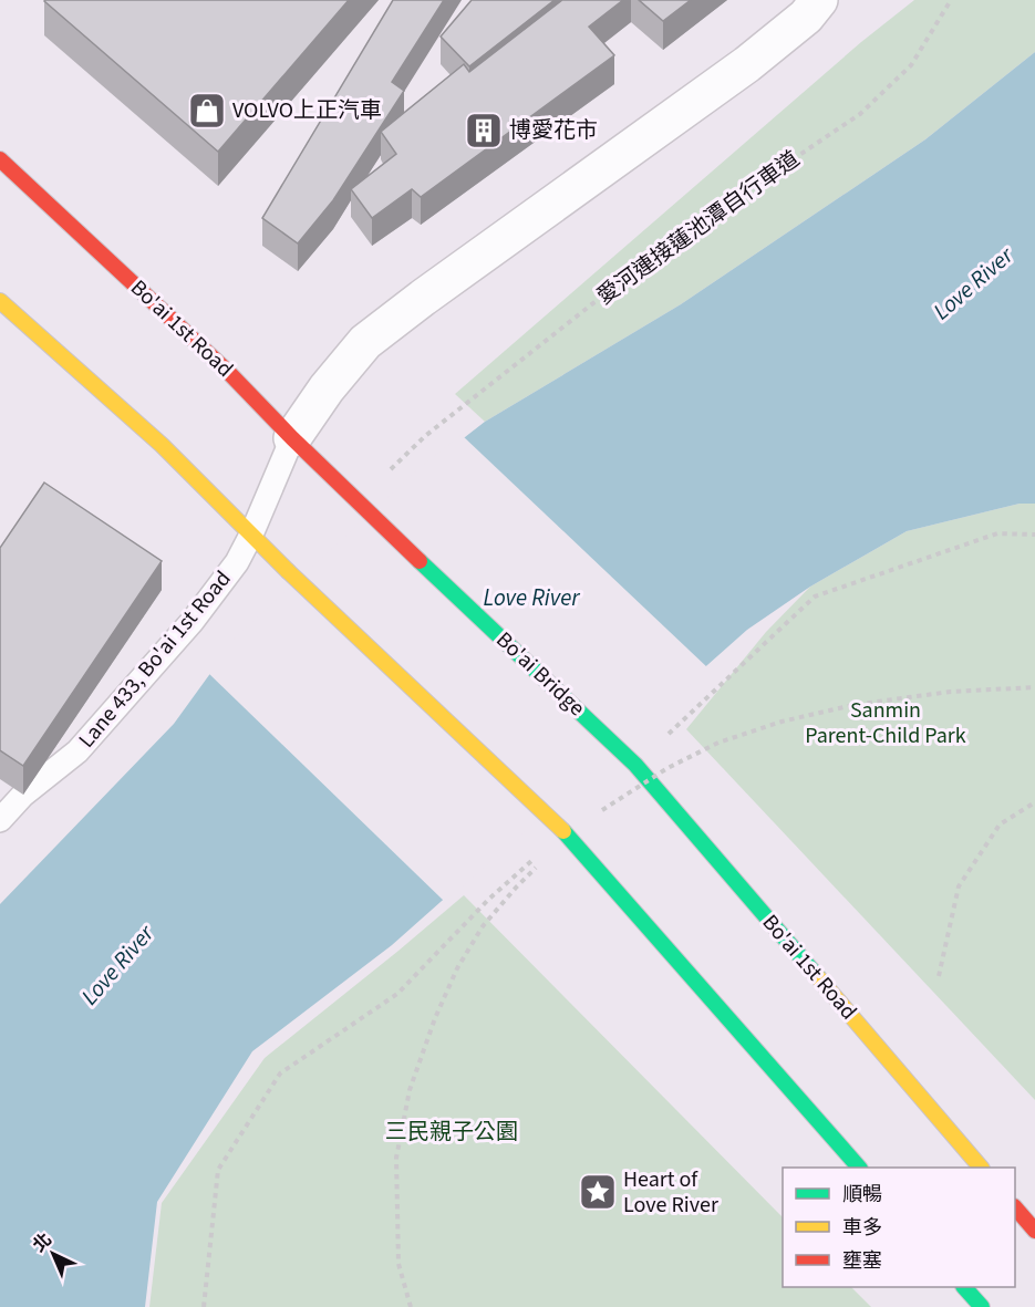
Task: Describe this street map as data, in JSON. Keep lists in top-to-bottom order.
{
  "streets": {
    "main road": ["Bo'ai 1st Road", "Bo'ai Bridge"],
    "lane": ["Lane 433, Bo'ai 1st Road"],
    "path": ["愛河連接蓮池潭自行車道"]
  },
  "crossings": [
    ["Bo'ai 1st Road", "Lane 433, Bo'ai 1st Road"],
    ["Bo'ai 1st Road", "Bo'ai Bridge"]
  ],
  "water": ["Love River"],
  "parks": ["Sanmin Parent-Child Park", "三民親子公園"],
  "places": {
    "shop": ["VOLVO上正汽車"],
    "building": ["博愛花市"],
    "place": ["Heart of Love River"]
  },
  "legend": ["順暢", "車多", "壅塞"],
  "north": "top left"
}
